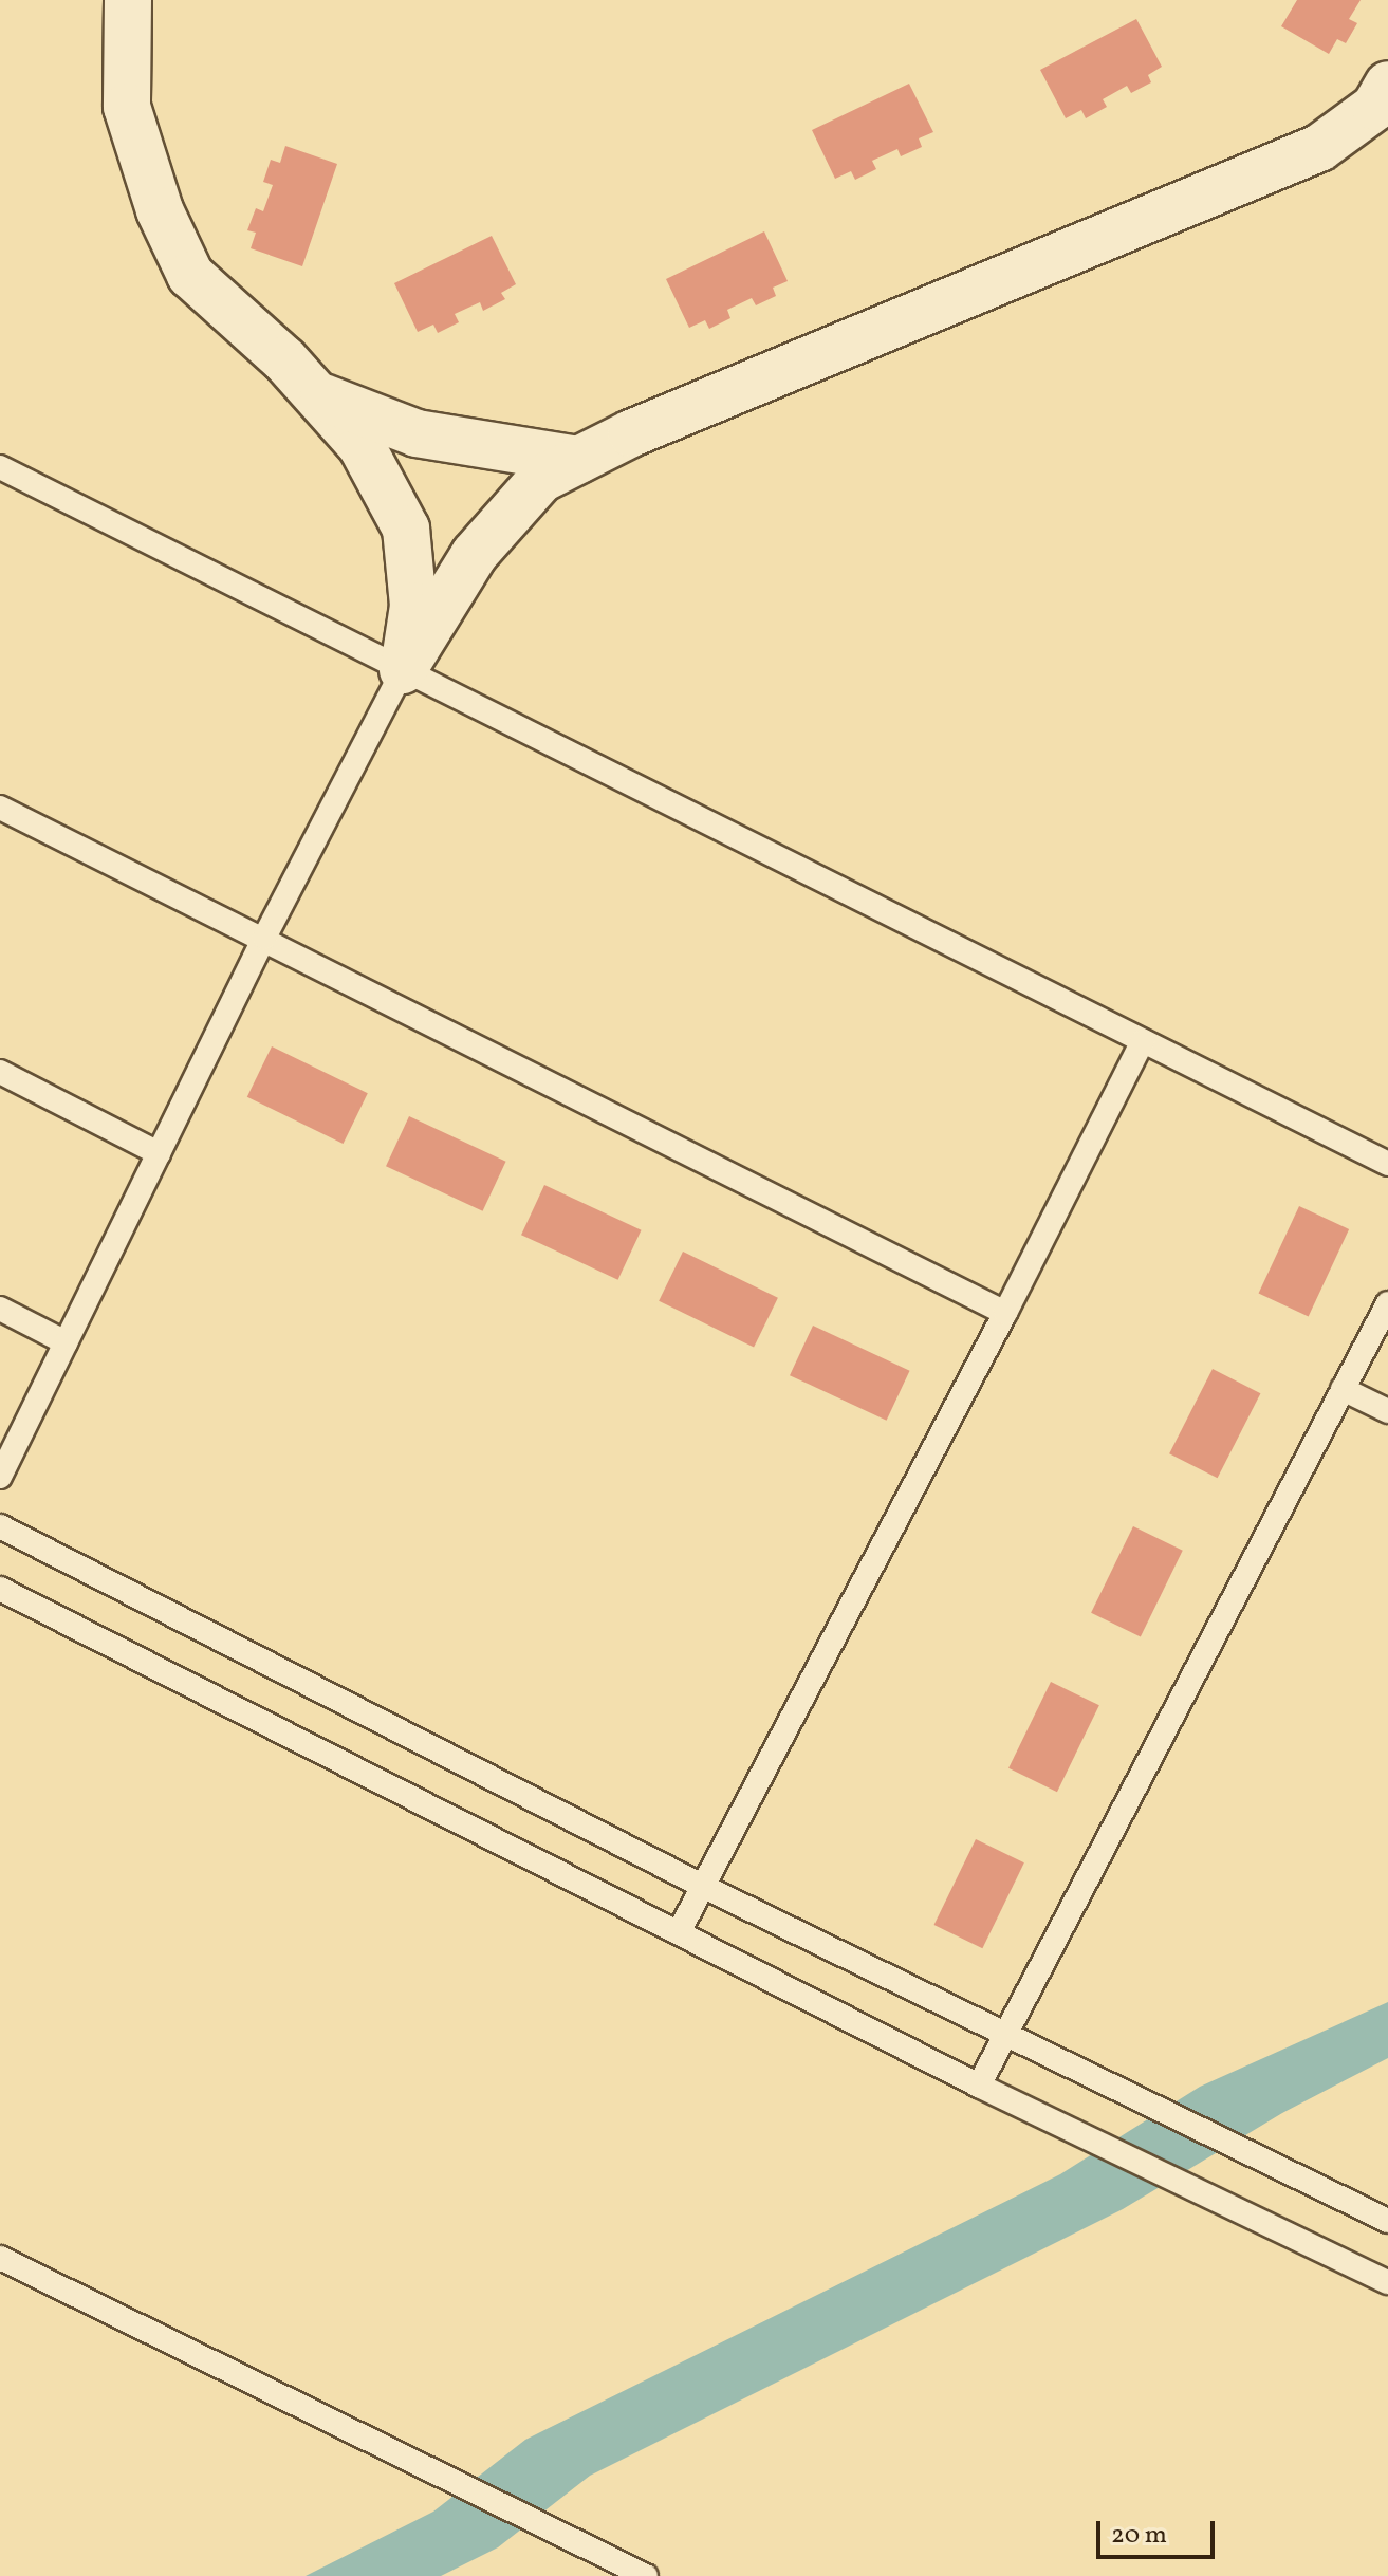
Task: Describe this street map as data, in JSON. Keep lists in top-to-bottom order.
{
  "scale_bar": "20 m"
}
